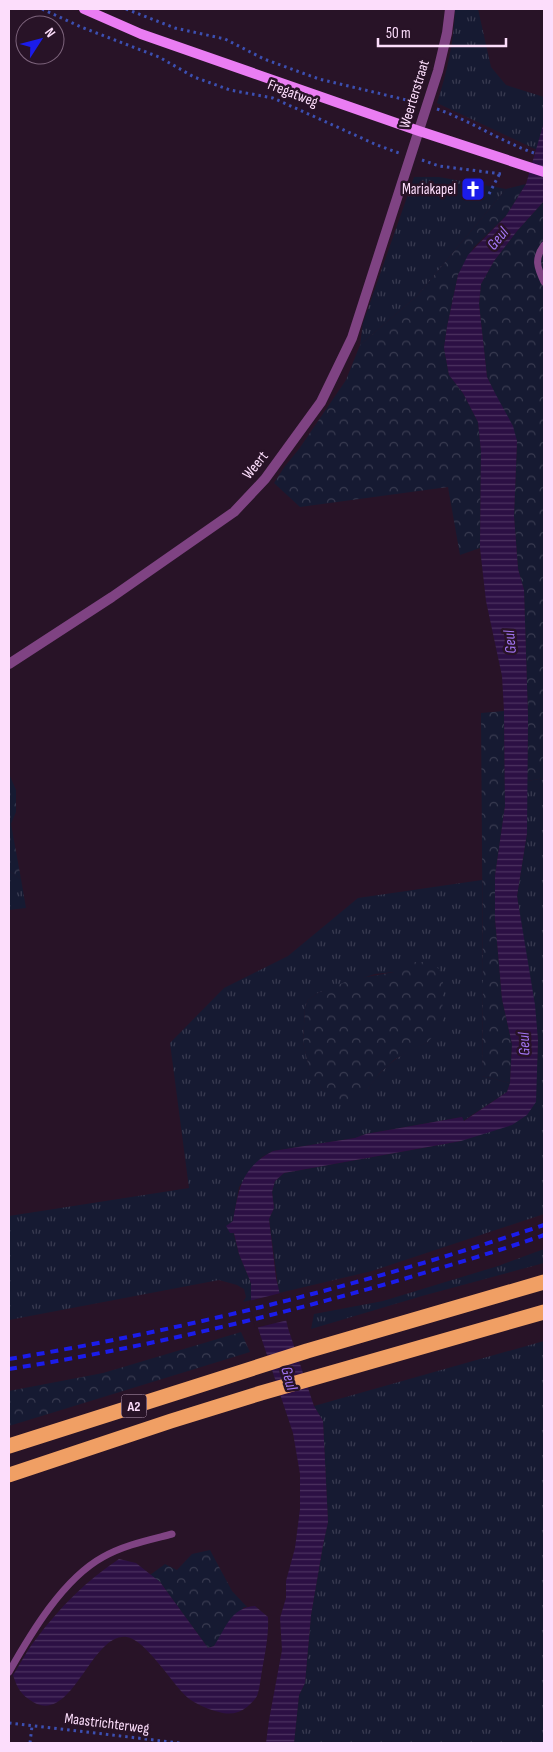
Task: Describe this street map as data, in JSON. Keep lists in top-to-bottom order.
{
  "streets": {
    "highway": ["A2"],
    "street": ["Fregatweg", "Weerterstraat", "Weert"],
    "path": ["Maastrichterweg"]
  },
  "crossings": [
    ["Fregatweg", "Weerterstraat"],
    ["Weerterstraat", "Weert"]
  ],
  "water": ["Geul"],
  "places": {
    "church": ["Mariakapel"]
  },
  "scale_bar": "50 m",
  "north": "top right"
}
